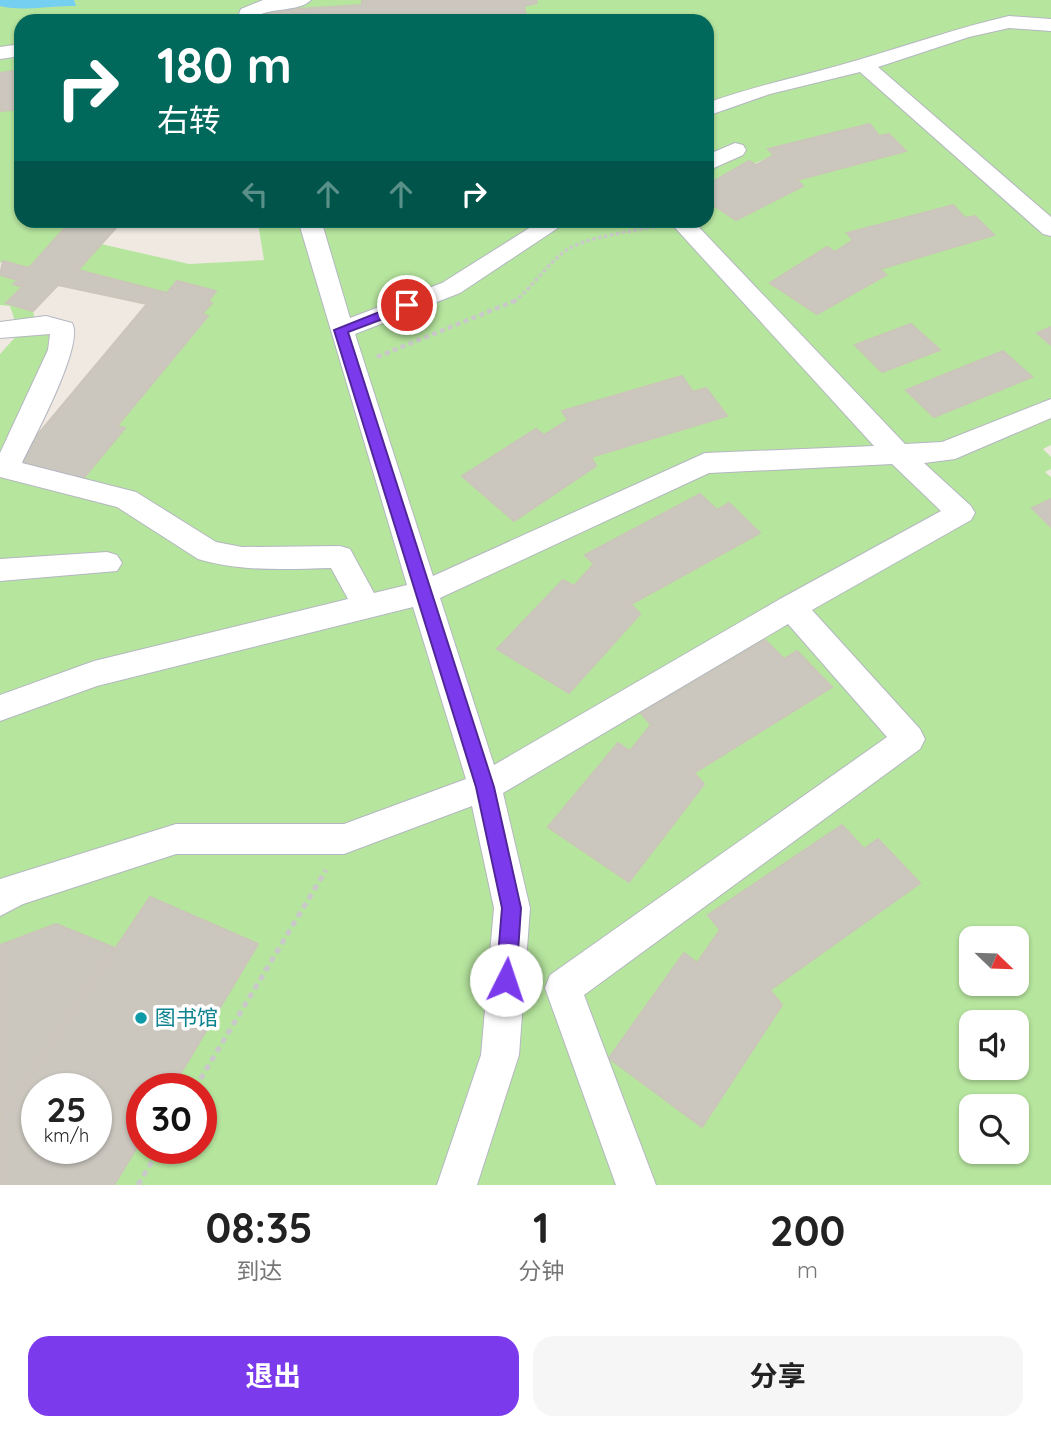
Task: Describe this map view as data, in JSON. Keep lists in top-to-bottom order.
{
  "places": ["图书馆"],
  "north": "bottom right",
  "page": {
    "turn": ["180 m", "右转"],
    "speed": "25 km/h",
    "limit": "30",
    "eta": [
      "08:35",
      "到达",
      "1",
      "分钟",
      "200",
      "m"
    ],
    "buttons": ["退出", "分享"]
  }
}
